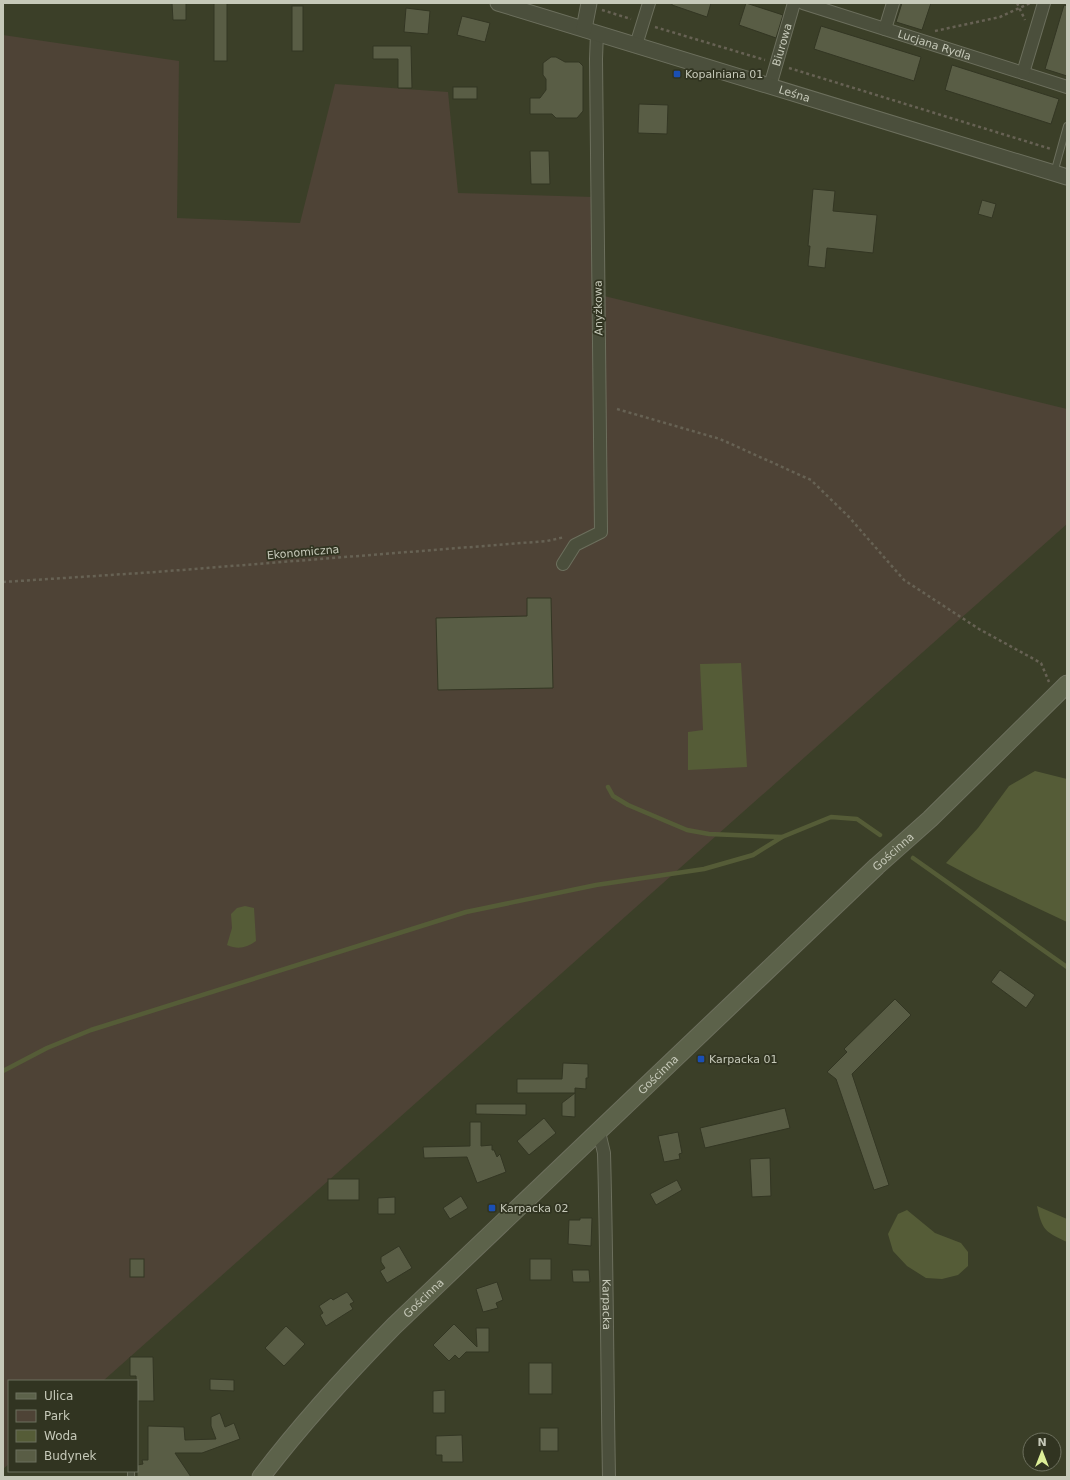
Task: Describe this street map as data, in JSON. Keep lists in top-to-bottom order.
{
  "streets": {
    "main road": ["Gościnna"],
    "street": [
      "Biurowa",
      "Lucjana Rydla",
      "Leśna",
      "Anyżkowa",
      "Karpacka"
    ],
    "path": ["Ekonomiczna"]
  },
  "crossings": [
    ["Biurowa", "Leśna"],
    ["Leśna", "Anyżkowa"],
    ["Gościnna", "Karpacka"]
  ],
  "places": {
    "transit": ["Kopalniana 01", "Karpacka 01", "Karpacka 02"]
  },
  "legend": [
    "Ulica",
    "Park",
    "Woda",
    "Budynek"
  ],
  "north": "top"
}
